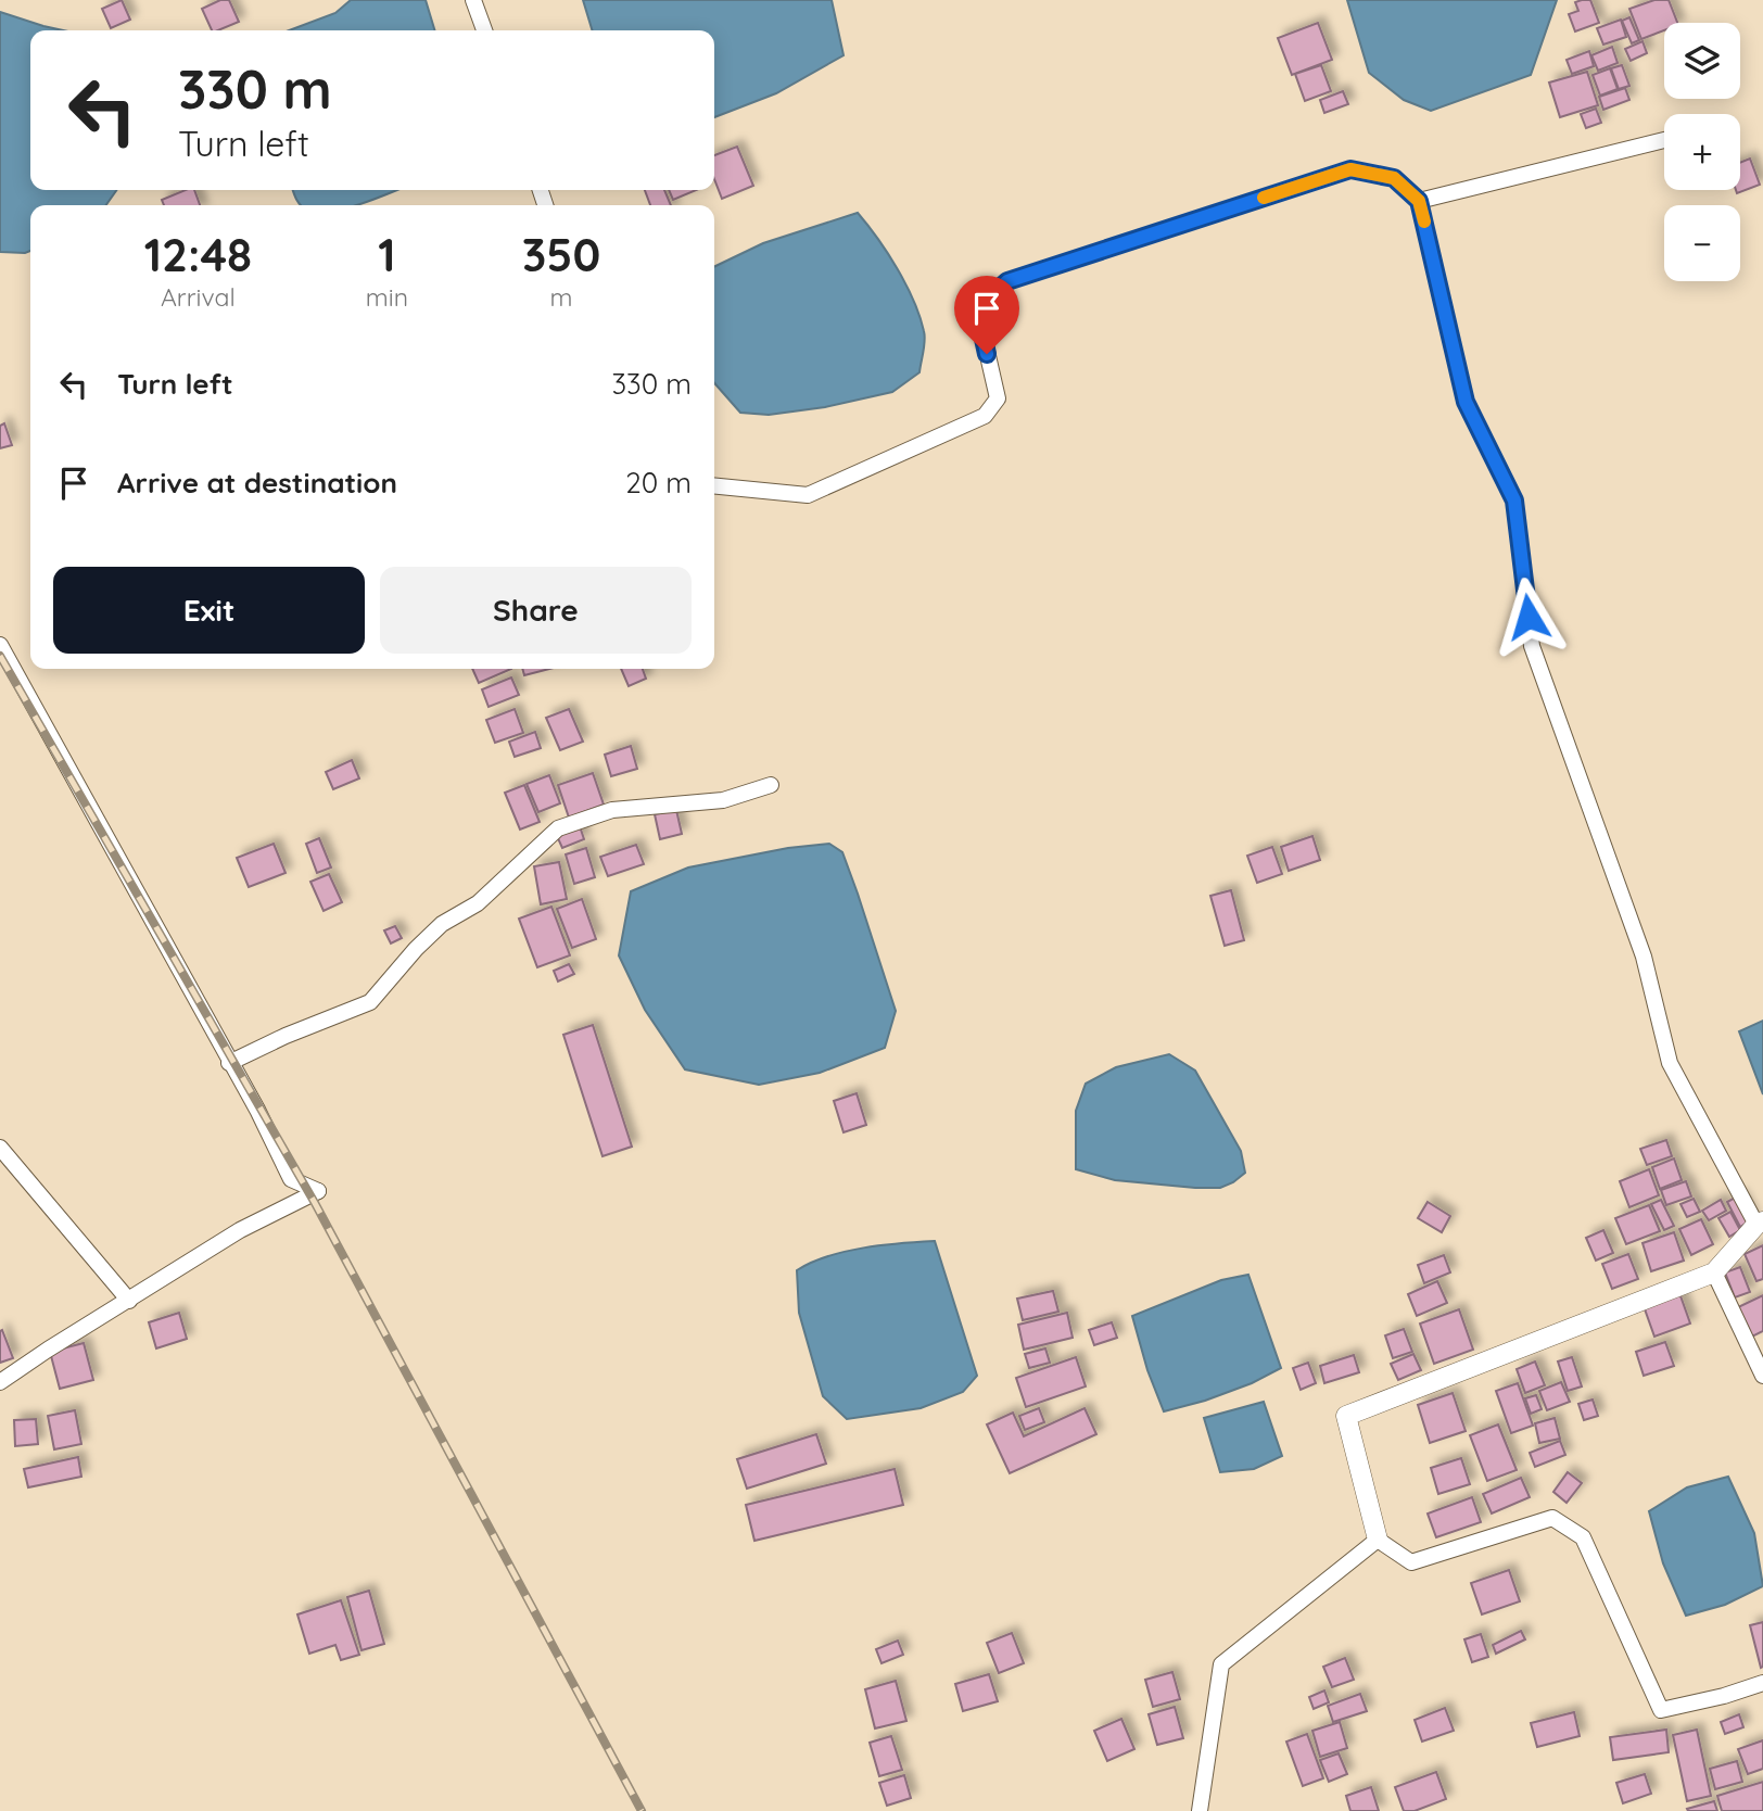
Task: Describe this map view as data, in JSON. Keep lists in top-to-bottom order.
{
  "page": {
    "map_buttons": ["+", "−"],
    "turn": ["330 m", "Turn left"],
    "eta": [
      "12:48",
      "Arrival",
      "1",
      "min",
      "350",
      "m"
    ],
    "list": [
      {
        "name": "Turn left",
        "value": "330 m"
      },
      {
        "name": "Arrive at destination",
        "value": "20 m"
      }
    ],
    "buttons": ["Exit", "Share"]
  }
}
